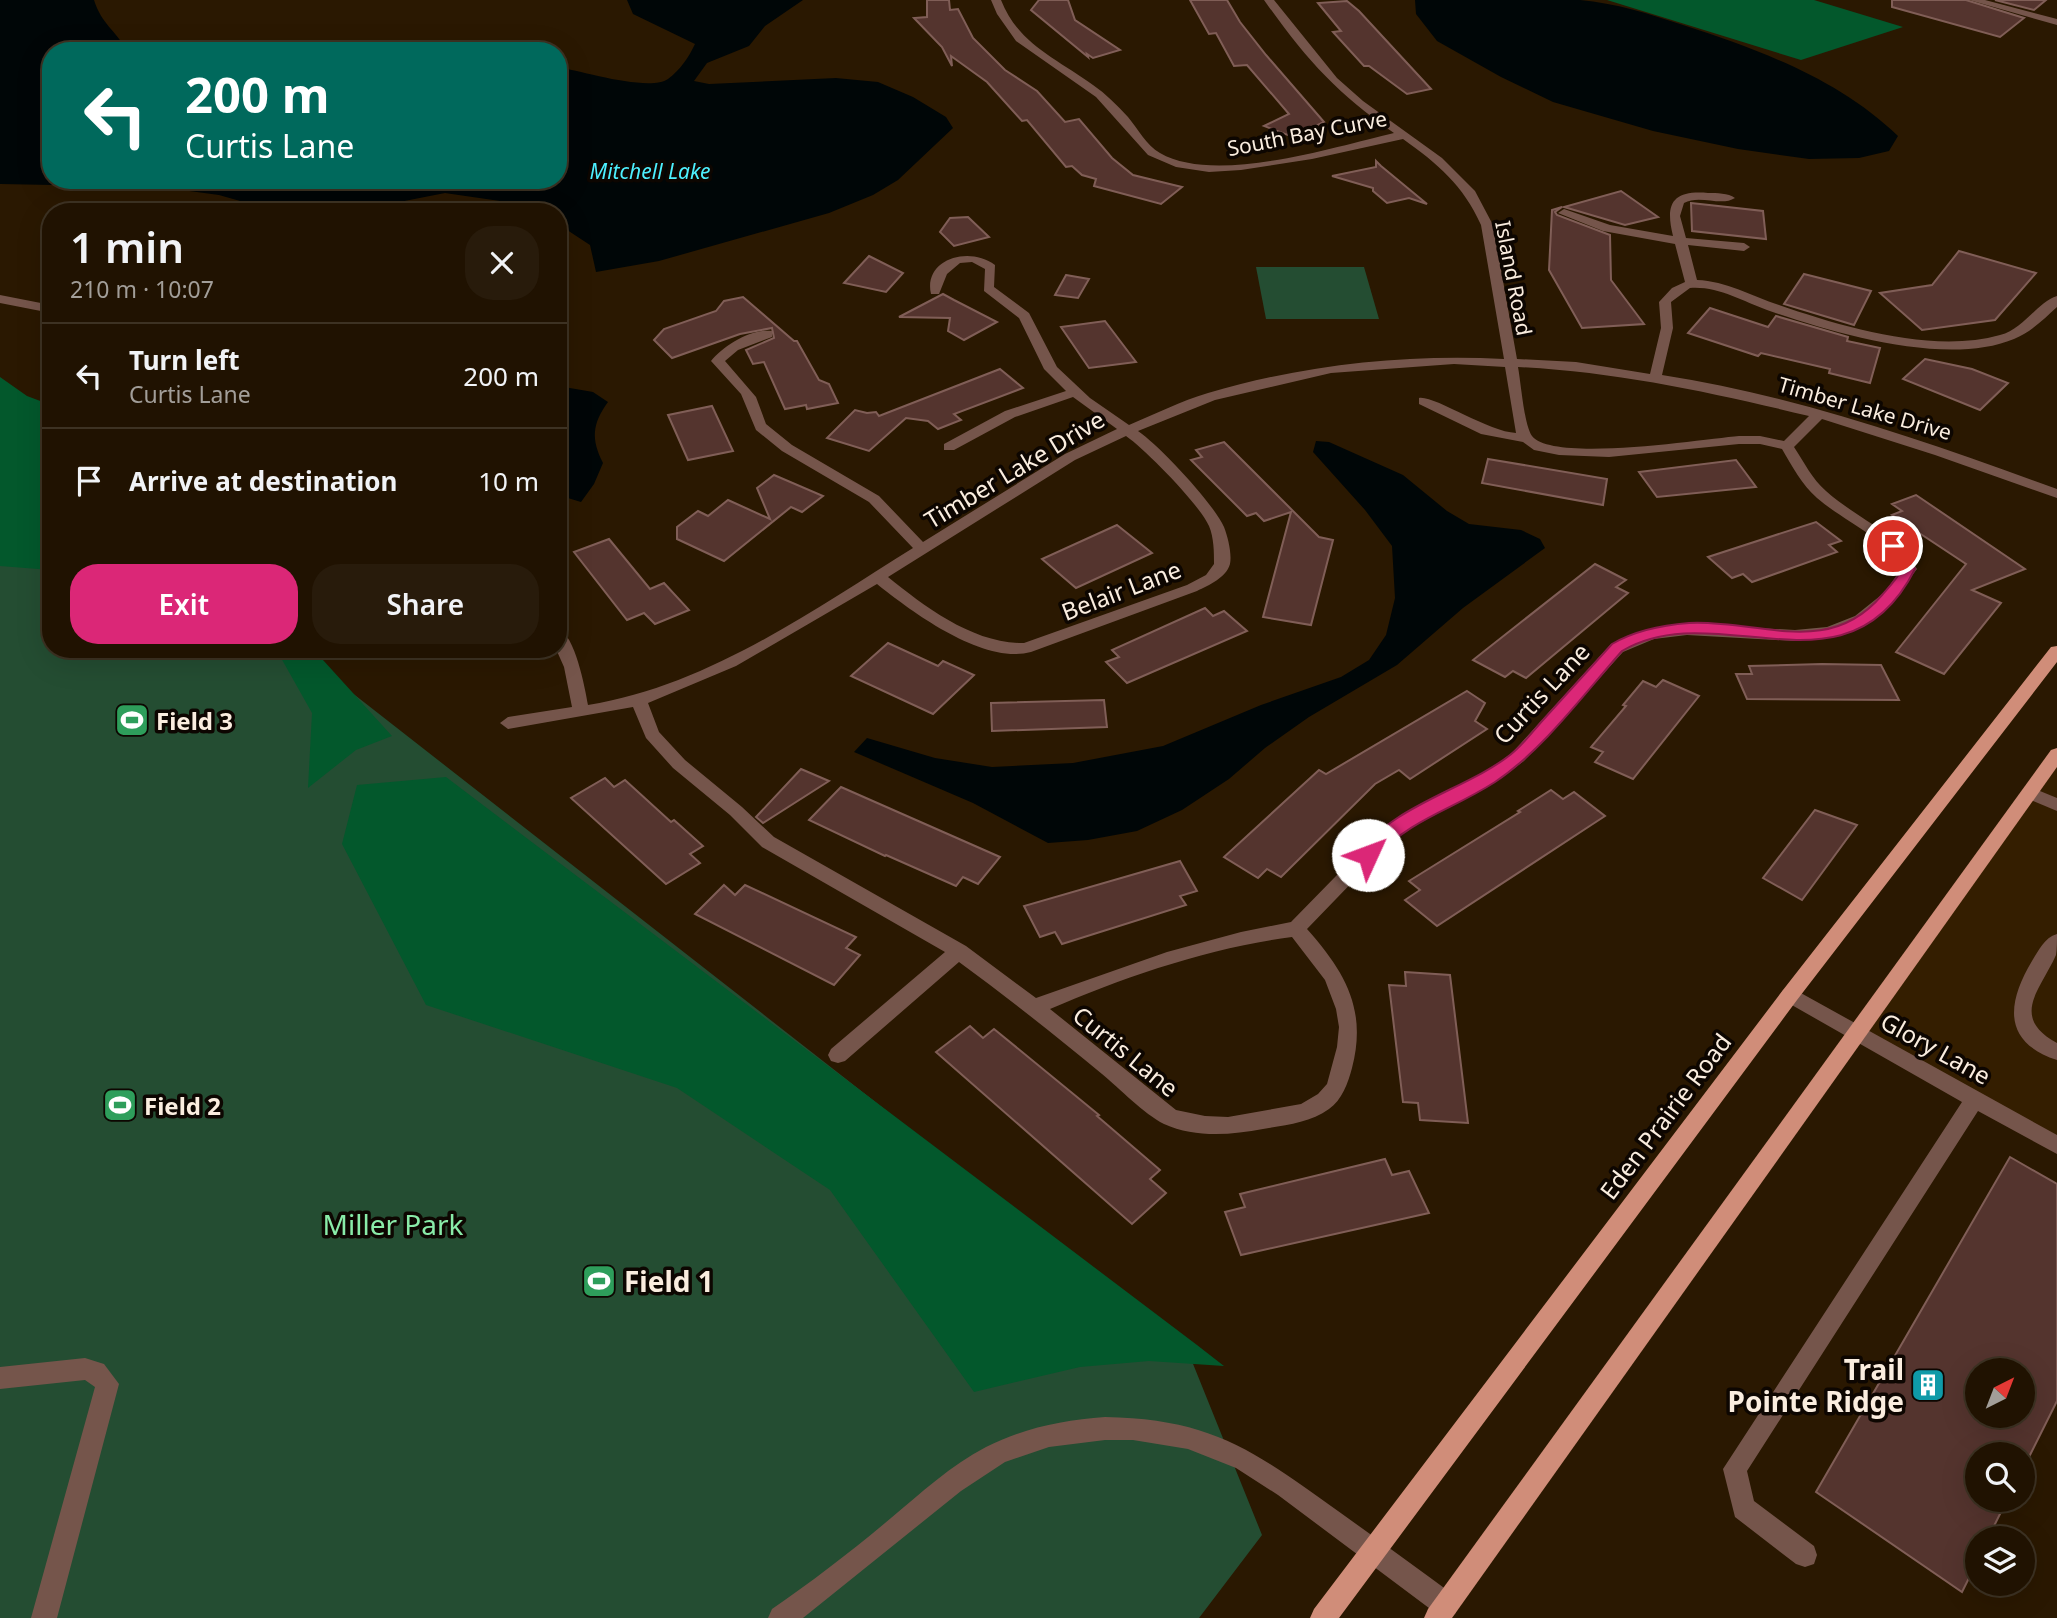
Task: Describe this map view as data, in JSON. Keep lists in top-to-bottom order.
{
  "streets": {
    "main road": ["Eden Prairie Road"],
    "street": [
      "South Bay Curve",
      "Island Road",
      "Timber Lake Drive",
      "Belair Lane",
      "Curtis Lane",
      "Glory Lane"
    ]
  },
  "crossings": [
    ["South Bay Curve", "Island Road"],
    ["Island Road", "Timber Lake Drive"],
    ["Timber Lake Drive", "Belair Lane"],
    ["Timber Lake Drive", "Curtis Lane"],
    ["Glory Lane", "Eden Prairie Road"]
  ],
  "water": ["Mitchell Lake"],
  "parks": ["Miller Park"],
  "places": {
    "sports": ["Field 3", "Field 2", "Field 1"],
    "building": ["Trail Pointe Ridge"]
  },
  "north": "top right",
  "page": {
    "turn": ["200 m", "Curtis Lane"],
    "heading": ["1 min", "210 m · 10:07"],
    "list": [
      {
        "name": "Turn left",
        "note": "Curtis Lane",
        "value": "200 m"
      },
      {
        "name": "Arrive at destination",
        "value": "10 m"
      }
    ],
    "buttons": ["Exit", "Share"]
  }
}
